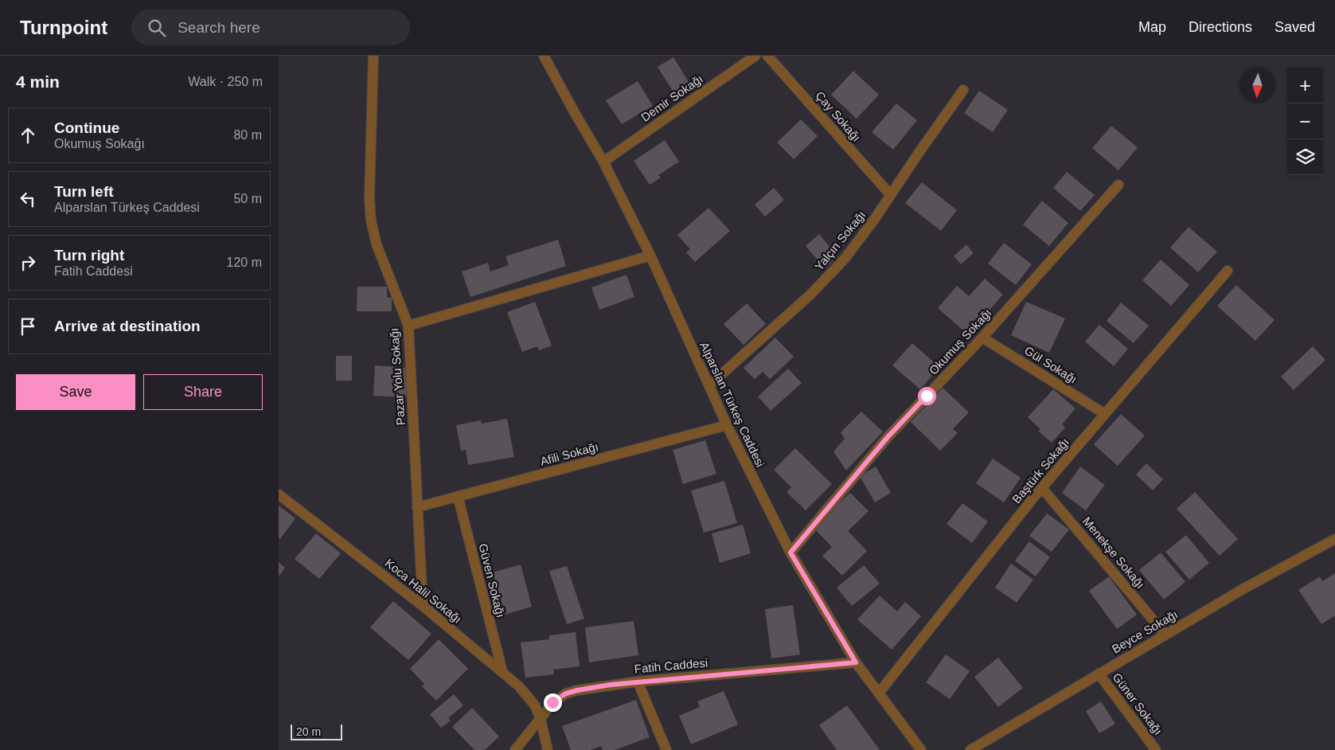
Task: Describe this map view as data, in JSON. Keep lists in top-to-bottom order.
{
  "streets": {
    "street": [
      "Demir Sokağı",
      "Çay Sokağı",
      "Yalçın Sokağı",
      "Okumuş Sokağı",
      "Gül Sokağı",
      "Pazar Yolu Sokağı",
      "Alparslan Türkeş Caddesi",
      "Afili Sokağı",
      "Baştürk Sokağı",
      "Menekşe Sokağı",
      "Güven Sokağı",
      "Koca Halil Sokağı",
      "Beyce Sokağı",
      "Fatih Caddesi",
      "Güner Sokağı"
    ]
  },
  "crossings": [
    ["Demir Sokağı", "Alparslan Türkeş Caddesi"],
    ["Çay Sokağı", "Yalçın Sokağı"],
    ["Yalçın Sokağı", "Alparslan Türkeş Caddesi"],
    ["Okumuş Sokağı", "Gül Sokağı"],
    ["Okumuş Sokağı", "Alparslan Türkeş Caddesi"],
    ["Gül Sokağı", "Baştürk Sokağı"],
    ["Pazar Yolu Sokağı", "Afili Sokağı"],
    ["Pazar Yolu Sokağı", "Koca Halil Sokağı"],
    ["Alparslan Türkeş Caddesi", "Afili Sokağı"],
    ["Alparslan Türkeş Caddesi", "Baştürk Sokağı"],
    ["Alparslan Türkeş Caddesi", "Fatih Caddesi"],
    ["Afili Sokağı", "Güven Sokağı"],
    ["Baştürk Sokağı", "Menekşe Sokağı"],
    ["Menekşe Sokağı", "Beyce Sokağı"],
    ["Güven Sokağı", "Koca Halil Sokağı"],
    ["Koca Halil Sokağı", "Fatih Caddesi"],
    ["Beyce Sokağı", "Güner Sokağı"]
  ],
  "scale_bar": "20 m",
  "north": "bottom",
  "page": {
    "header": "Turnpoint",
    "search": "Search here",
    "nav": ["Map", "Directions", "Saved"],
    "heading": ["4 min", "Walk · 250 m"],
    "map_buttons": ["+", "−"],
    "list": [
      ["Continue", "Okumuş Sokağı", "80 m"],
      ["Turn left", "Alparslan Türkeş Caddesi", "50 m"],
      ["Turn right", "Fatih Caddesi", "120 m"],
      "Arrive at destination"
    ],
    "buttons": ["Save", "Share"],
    "scale": "20 m"
  }
}
